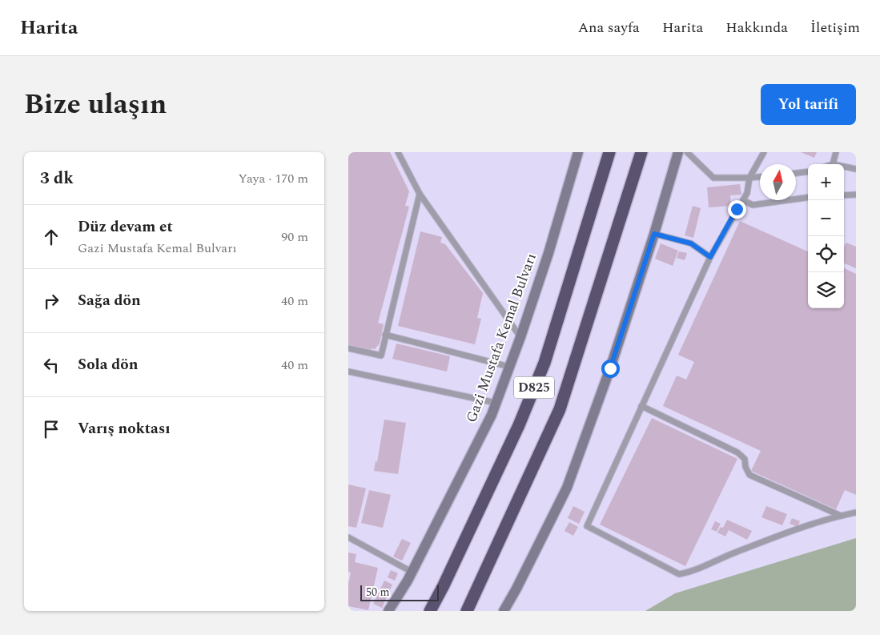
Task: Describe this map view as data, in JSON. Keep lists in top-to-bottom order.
{
  "streets": {
    "highway": ["D825"],
    "street": ["Gazi Mustafa Kemal Bulvarı"]
  },
  "scale_bar": "50 m",
  "north": "top",
  "page": {
    "header": "Harita",
    "nav": [
      "Ana sayfa",
      "Harita",
      "Hakkında",
      "İletişim"
    ],
    "title": "Bize ulaşın",
    "buttons": "Yol tarifi",
    "heading": ["3 dk", "Yaya · 170 m"],
    "map_buttons": ["+", "−"],
    "list": [
      ["Düz devam et", "Gazi Mustafa Kemal Bulvarı", "90 m"],
      ["Sağa dön", "40 m"],
      ["Sola dön", "40 m"],
      "Varış noktası"
    ],
    "scale": "50 m"
  }
}
